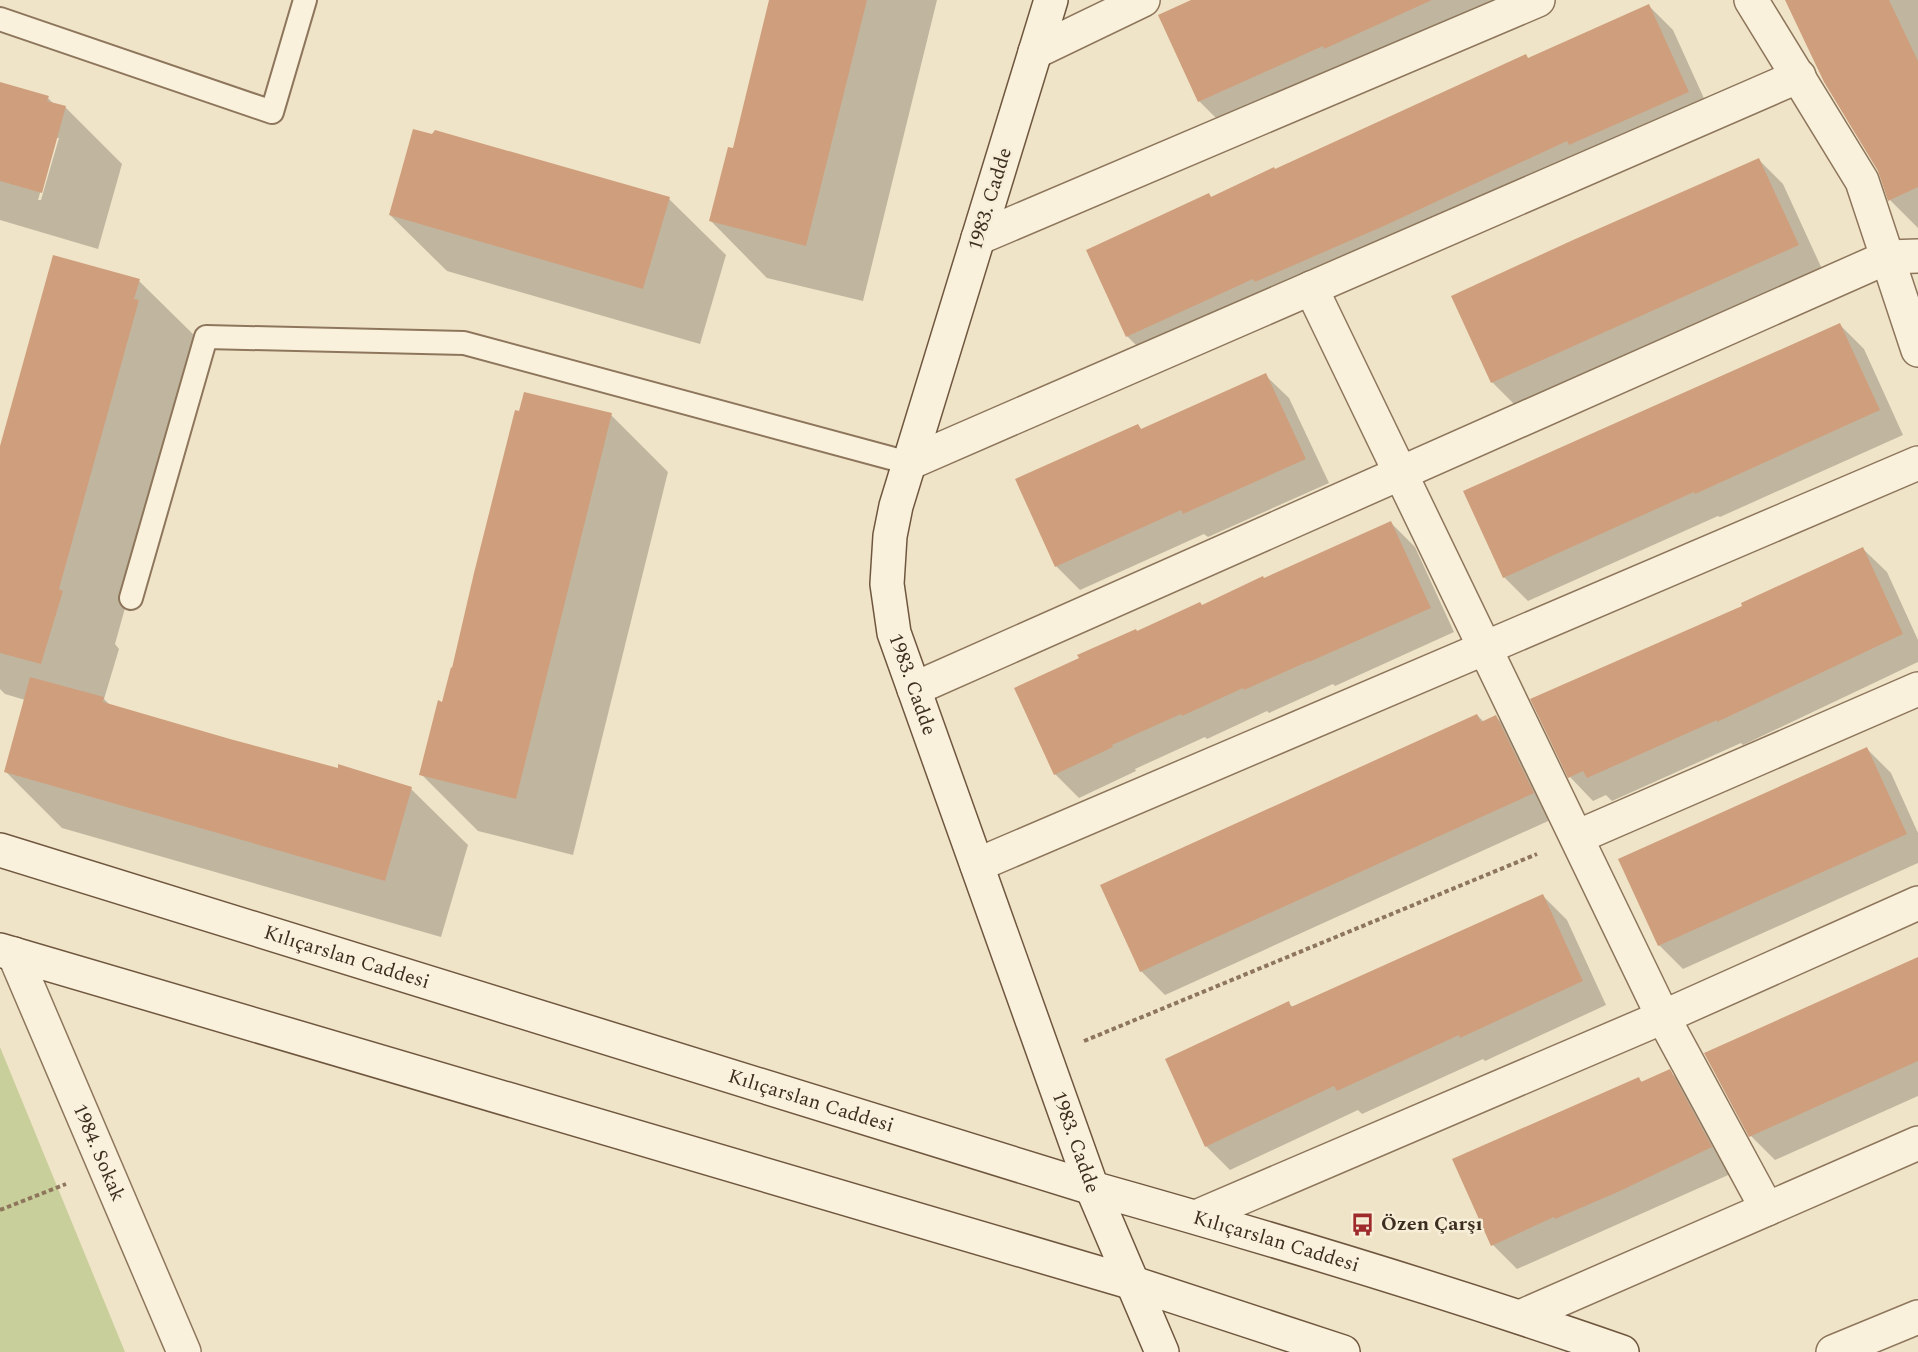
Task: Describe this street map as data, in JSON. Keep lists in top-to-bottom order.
{
  "streets": {
    "street": ["1983. Cadde", "Kılıçarslan Caddesi", "1984. Sokak"]
  },
  "crossings": [
    ["1983. Cadde", "Kılıçarslan Caddesi"]
  ],
  "places": {
    "bus stop": ["Özen Çarşı"]
  }
}
